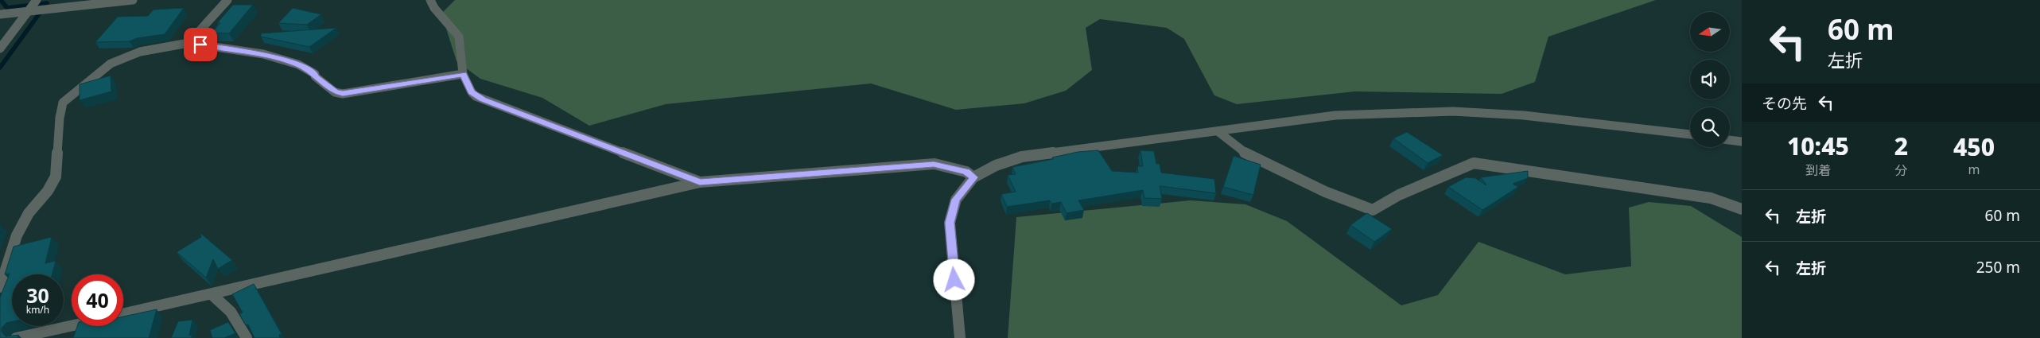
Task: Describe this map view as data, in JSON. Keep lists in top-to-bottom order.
{
  "north": "left",
  "page": {
    "turn": ["60 m", "左折"],
    "then": "その先",
    "eta": [
      "10:45",
      "到着",
      "2",
      "分",
      "450",
      "m"
    ],
    "list": [
      {
        "name": "左折",
        "value": "60 m"
      },
      {
        "name": "左折",
        "value": "250 m"
      }
    ],
    "speed": "30 km/h",
    "limit": "40"
  }
}
